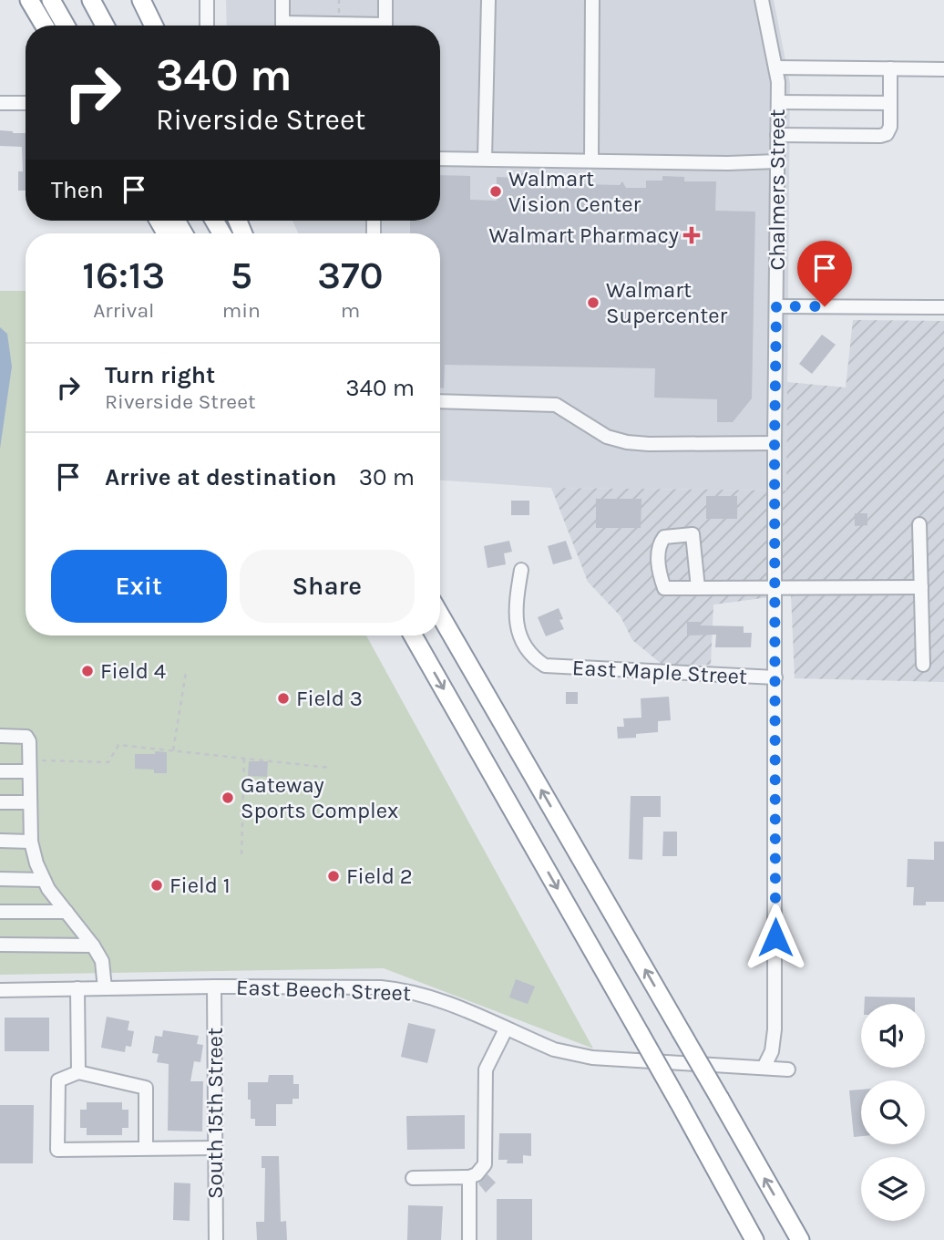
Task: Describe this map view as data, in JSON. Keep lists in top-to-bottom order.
{
  "streets": {
    "street": [
      "Chalmers Street",
      "East Maple Street",
      "East Beech Street",
      "South 15th Street"
    ]
  },
  "crossings": [
    ["Chalmers Street", "East Maple Street"],
    ["Chalmers Street", "East Beech Street"],
    ["East Beech Street", "South 15th Street"]
  ],
  "places": {
    "other": [
      "Walmart Vision Center",
      "Walmart Supercenter",
      "Field 4",
      "Field 3",
      "Gateway Sports Complex",
      "Field 2",
      "Field 1"
    ],
    "health": ["Walmart Pharmacy"]
  },
  "page": {
    "turn": ["340 m", "Riverside Street"],
    "then": "Then",
    "eta": [
      "16:13",
      "Arrival",
      "5",
      "min",
      "370",
      "m"
    ],
    "list": [
      {
        "name": "Turn right",
        "note": "Riverside Street",
        "value": "340 m"
      },
      {
        "name": "Arrive at destination",
        "value": "30 m"
      }
    ],
    "buttons": ["Exit", "Share"]
  }
}
